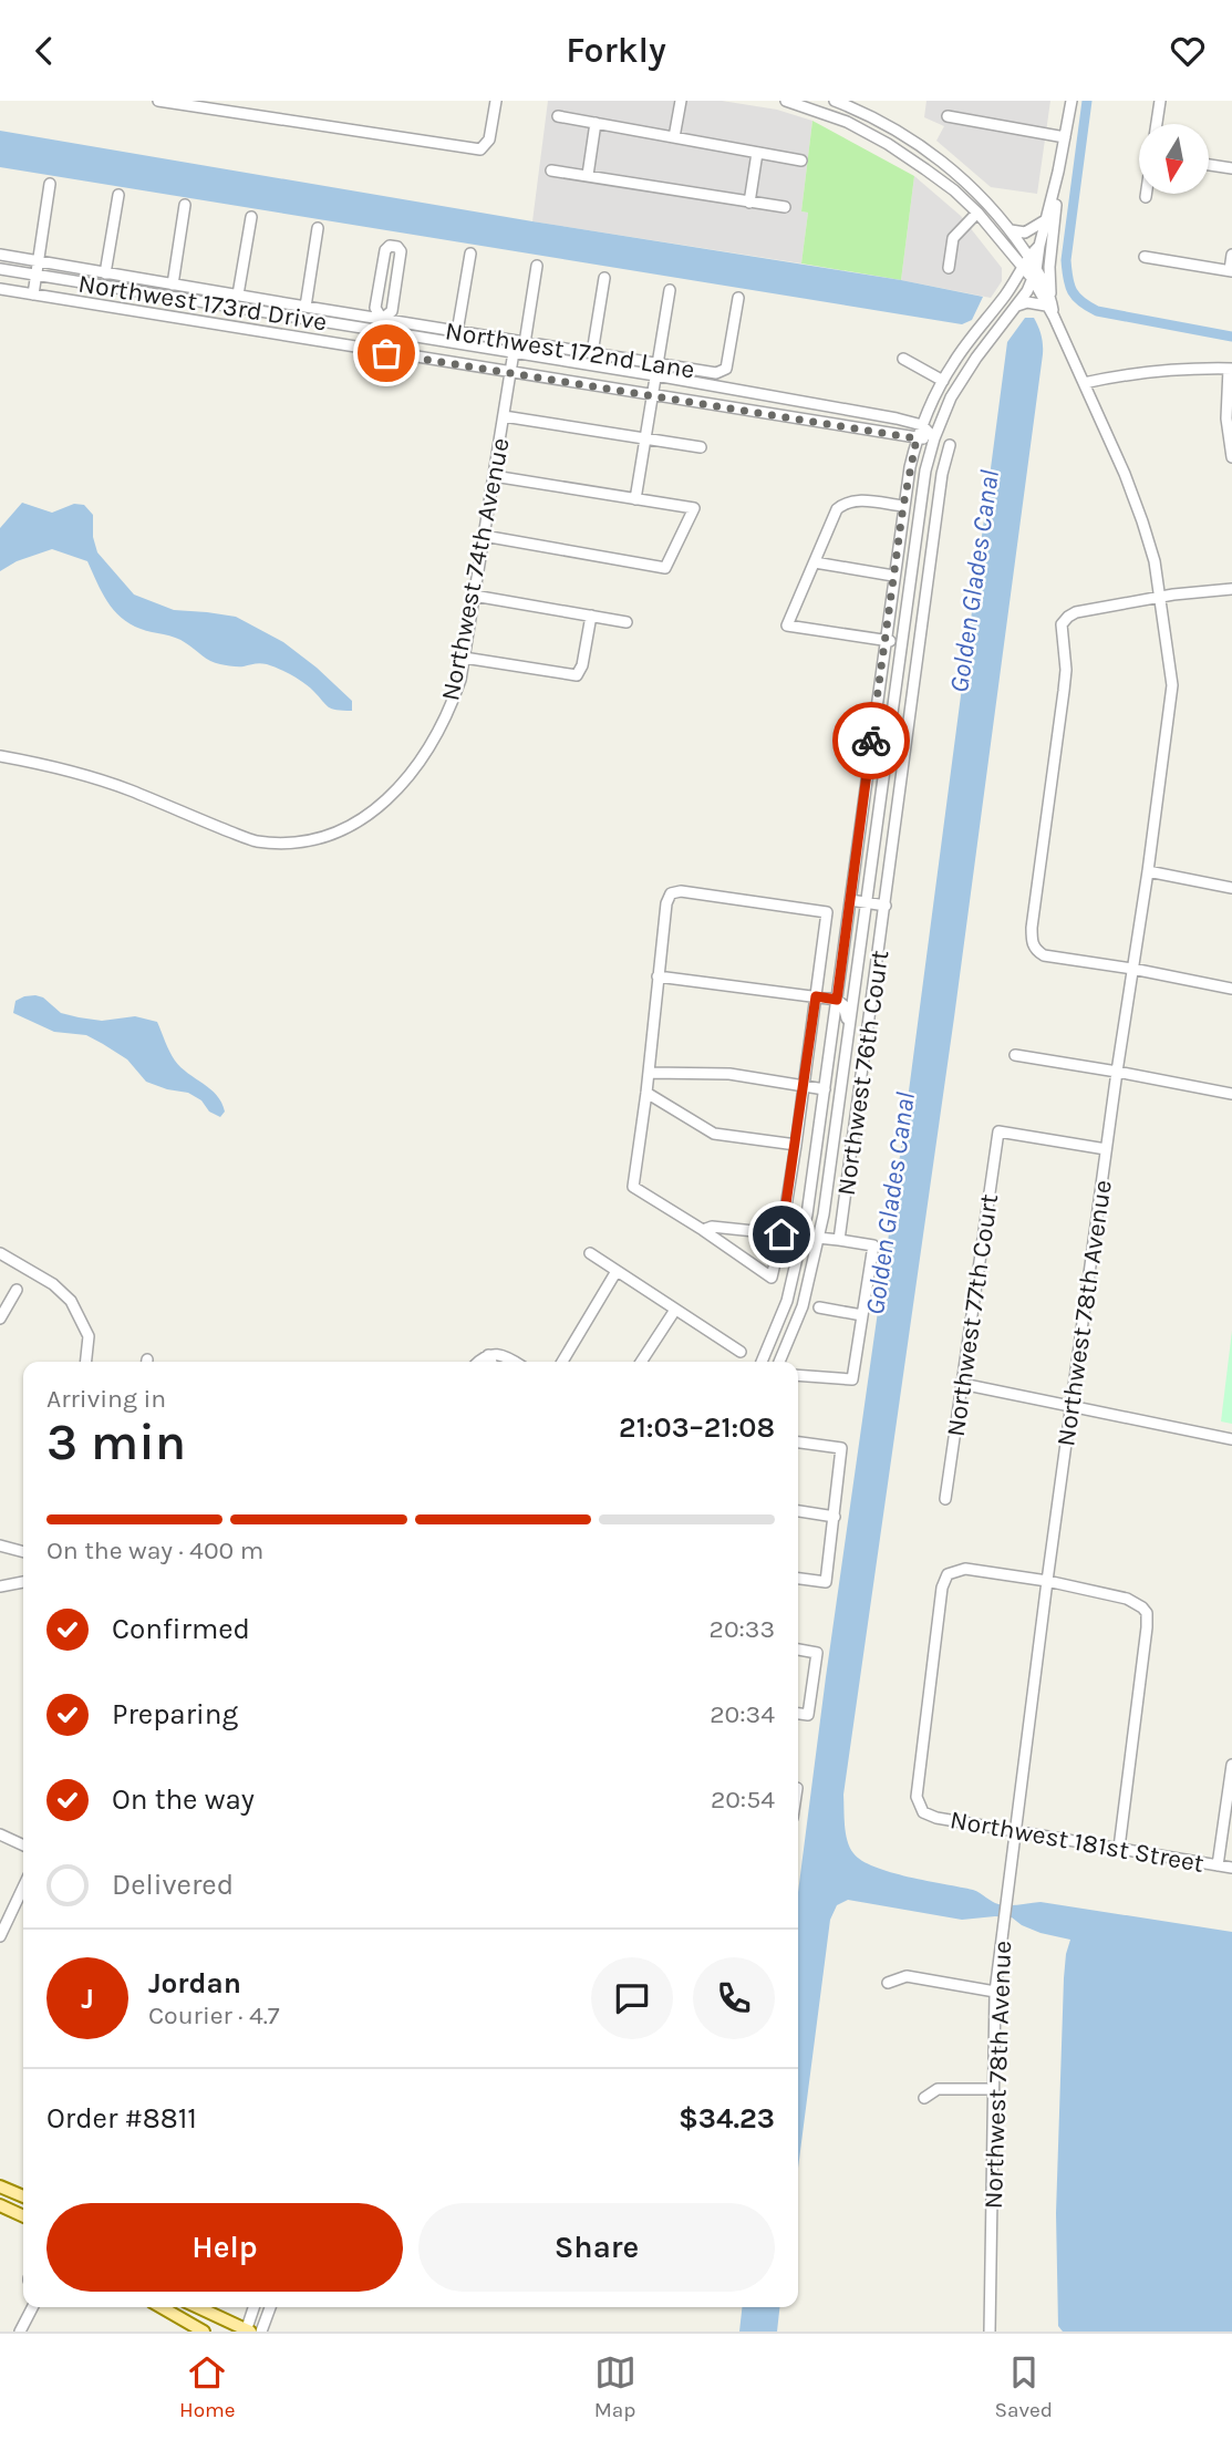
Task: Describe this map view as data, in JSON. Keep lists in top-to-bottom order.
{
  "streets": {
    "street": [
      "Northwest 173rd Drive",
      "Northwest 172nd Lane",
      "Northwest 74th Avenue",
      "Northwest 76th Court",
      "Northwest 78th Avenue",
      "Northwest 77th Court",
      "Northwest 181st Street"
    ]
  },
  "crossings": [
    ["Northwest 173rd Drive", "Northwest 172nd Lane"],
    ["Northwest 173rd Drive", "Northwest 74th Avenue"],
    ["Northwest 78th Avenue", "Northwest 77th Court"],
    ["Northwest 78th Avenue", "Northwest 181st Street"]
  ],
  "water": ["Golden Glades Canal"],
  "north": "bottom",
  "page": {
    "header": "Forkly",
    "heading": ["3 min", "Arriving in", "21:03–21:08"],
    "panel": [
      "Jordan",
      "Courier · 4.7",
      "Order #8811",
      "$34.23"
    ],
    "bar": "On the way · 400 m",
    "list": [
      ["Confirmed", "20:33"],
      ["Preparing", "20:34"],
      ["On the way", "20:54"],
      "Delivered"
    ],
    "round": "J",
    "buttons": ["Help", "Share"],
    "tabs": ["Home", "Map", "Saved"]
  }
}
